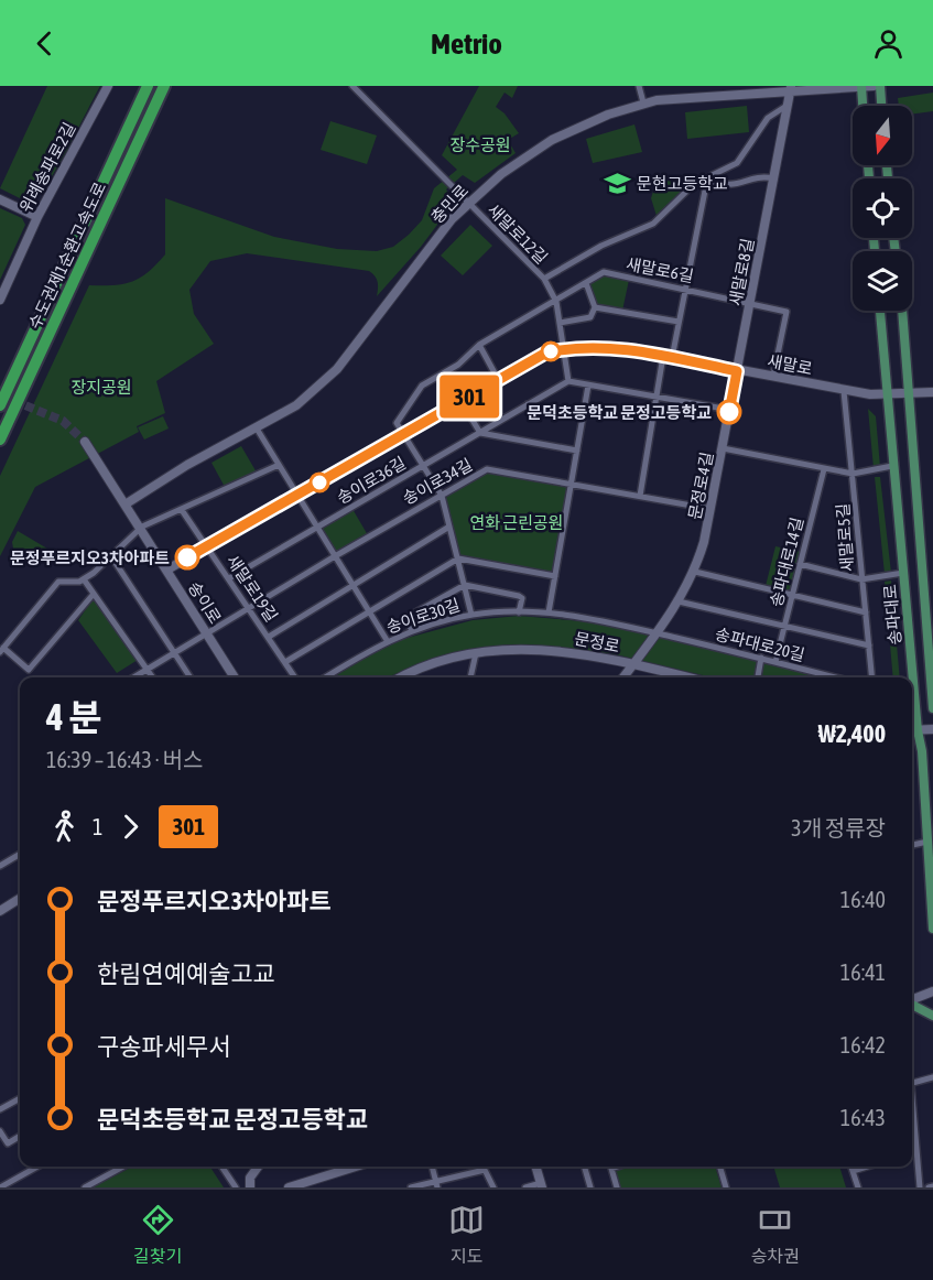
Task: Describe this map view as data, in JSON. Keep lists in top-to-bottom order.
{
  "streets": {
    "highway": ["수도권제1순환고속도로"],
    "main road": ["송파대로"],
    "street": [
      "위례송파로2길",
      "충민로",
      "새말로12길",
      "새말로6길",
      "새말로8길",
      "새말로",
      "송이로36길",
      "송이로34길",
      "문정로4길",
      "새말로5길",
      "송파대로14길",
      "새말로19길",
      "송이로",
      "송이로30길",
      "문정로",
      "송파대로20길"
    ]
  },
  "crossings": [
    ["충민로", "새말로12길"],
    ["충민로", "새말로8길"],
    ["충민로", "송이로"],
    ["새말로12길", "새말로6길"],
    ["새말로12길", "새말로"],
    ["새말로6길", "새말로8길"],
    ["새말로6길", "새말로"],
    ["새말로8길", "새말로"],
    ["새말로8길", "문정로4길"],
    ["새말로", "문정로4길"],
    ["새말로", "새말로5길"],
    ["새말로", "새말로19길"],
    ["새말로", "송이로"],
    ["새말로", "송파대로"],
    ["송이로36길", "새말로19길"],
    ["송이로34길", "문정로4길"],
    ["송이로34길", "새말로19길"],
    ["송이로34길", "송이로"],
    ["문정로4길", "송이로30길"],
    ["문정로4길", "문정로"],
    ["문정로4길", "송파대로20길"],
    ["송파대로14길", "송파대로20길"],
    ["송이로30길", "송파대로20길"]
  ],
  "parks": ["장수공원", "장지공원", "연화 근린공원"],
  "places": {
    "school or university": ["문현고등학교"],
    "other": ["문덕초등학교 문정고등학교", "문정푸르지오3차아파트"]
  },
  "lines": ["bus line 301"],
  "north": "bottom",
  "page": {
    "header": "Metrio",
    "on_map": "301",
    "heading": ["4 분", "16:39 – 16:43 · 버스", "₩2,400"],
    "legs": ["1", "301", "3개 정류장"],
    "list": [
      {
        "name": "문정푸르지오3차아파트",
        "value": "16:40"
      },
      {
        "name": "한림연예예술고교",
        "value": "16:41"
      },
      {
        "name": "구송파세무서",
        "value": "16:42"
      },
      {
        "name": "문덕초등학교 문정고등학교",
        "value": "16:43"
      }
    ],
    "tabs": ["길찾기", "지도", "승차권"]
  }
}
